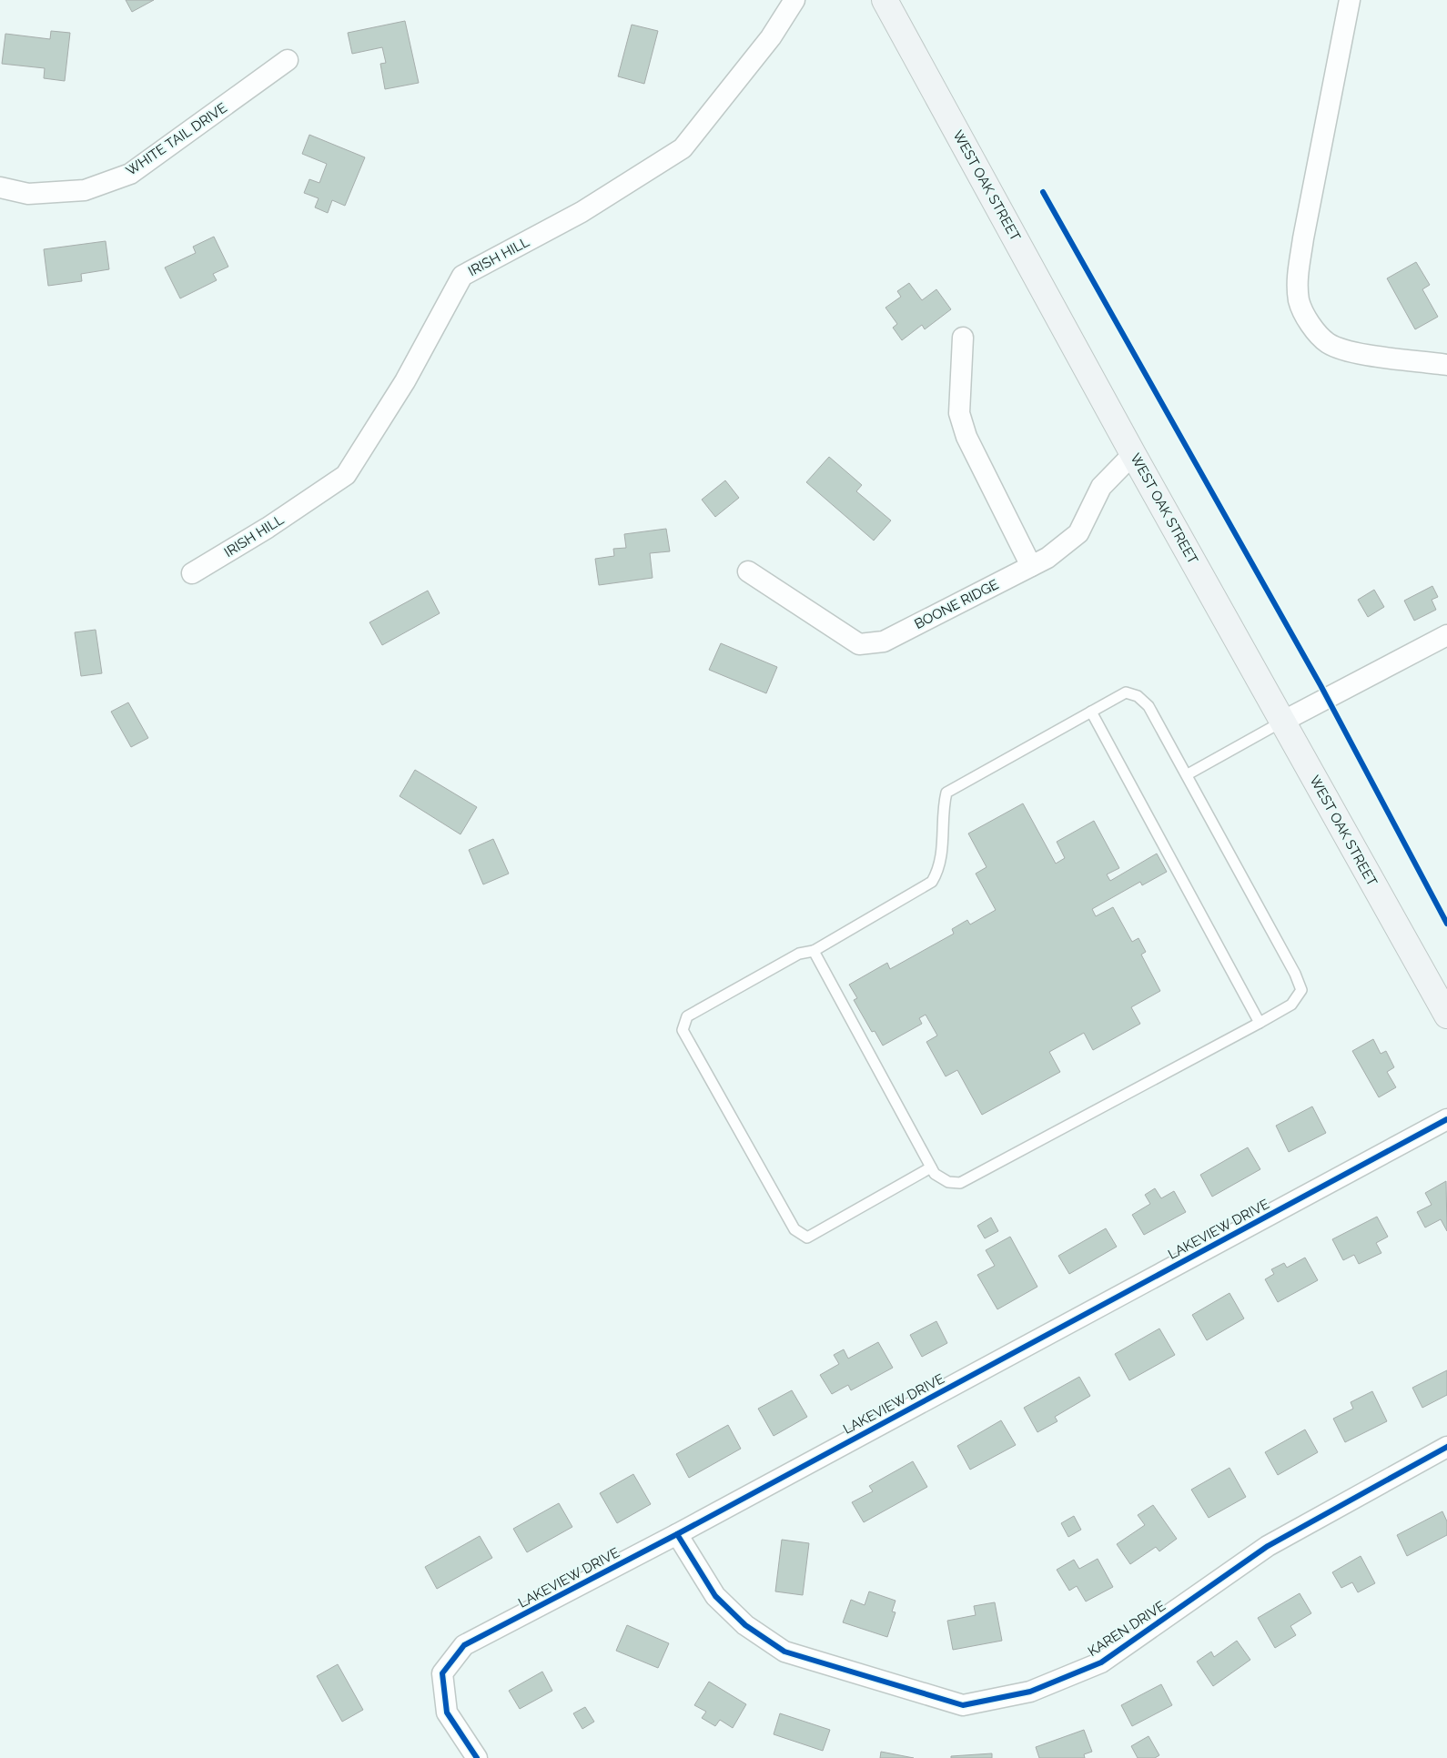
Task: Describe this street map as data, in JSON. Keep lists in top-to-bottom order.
{
  "streets": {
    "main road": ["WEST OAK STREET"],
    "street": [
      "WHITE TAIL DRIVE",
      "IRISH HILL",
      "BOONE RIDGE",
      "LAKEVIEW DRIVE",
      "KAREN DRIVE"
    ]
  },
  "crossings": [
    ["WEST OAK STREET", "BOONE RIDGE"],
    ["LAKEVIEW DRIVE", "KAREN DRIVE"]
  ]
}
